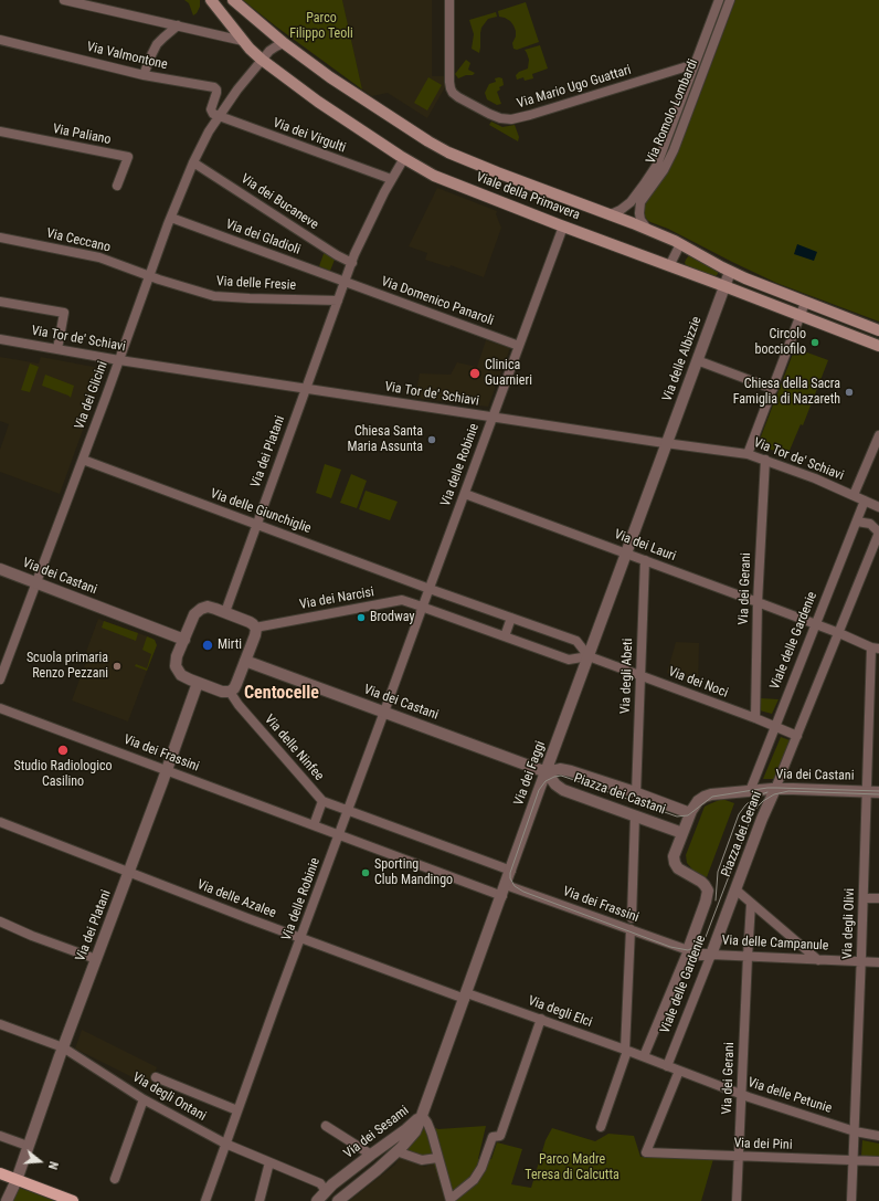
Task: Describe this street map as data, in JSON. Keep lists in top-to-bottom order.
{
  "streets": {
    "main road": ["Viale della Primavera"],
    "street": [
      "Via Valmontone",
      "Via Mario Ugo Guattari",
      "Via Romolo Lombardi",
      "Via Paliano",
      "Via dei Virgulti",
      "Via dei Bucaneve",
      "Via dei Gladioli",
      "Via Ceccano",
      "Via delle Fresie",
      "Via Domenico Panaroli",
      "Via Tor de' Schiavi",
      "Via delle Albizzie",
      "Via dei Glicini",
      "Via dei Platani",
      "Via delle Robinie",
      "Via delle Giunchiglie",
      "Via dei Lauri",
      "Via dei Castani",
      "Via dei Gerani",
      "Via dei Narcisi",
      "Viale delle Gardenie",
      "Via degli Abeti",
      "Via dei Noci",
      "Via delle Ninfee",
      "Via dei Frassini",
      "Via dei Faggi",
      "Piazza dei Castani",
      "Piazza dei Gerani",
      "Via delle Azalee",
      "Via degli Olivi",
      "Via delle Campanule",
      "Via degli Elci",
      "Via delle Petunie",
      "Via degli Ontani",
      "Via dei Sesami",
      "Via dei Pini"
    ]
  },
  "crossings": [
    ["Via Valmontone", "Via dei Virgulti"],
    ["Via Valmontone", "Via dei Glicini"],
    ["Via Mario Ugo Guattari", "Via Romolo Lombardi"],
    ["Via Romolo Lombardi", "Viale della Primavera"],
    ["Via dei Virgulti", "Via dei Glicini"],
    ["Viale della Primavera", "Via delle Albizzie"],
    ["Viale della Primavera", "Via dei Glicini"],
    ["Viale della Primavera", "Via delle Robinie"],
    ["Via dei Bucaneve", "Via dei Glicini"],
    ["Via dei Bucaneve", "Via dei Platani"],
    ["Via dei Gladioli", "Via Domenico Panaroli"],
    ["Via dei Gladioli", "Via dei Glicini"],
    ["Via dei Gladioli", "Via dei Platani"],
    ["Via Ceccano", "Via delle Fresie"],
    ["Via Ceccano", "Via dei Glicini"],
    ["Via delle Fresie", "Via dei Glicini"],
    ["Via delle Fresie", "Via dei Platani"],
    ["Via Domenico Panaroli", "Via dei Platani"],
    ["Via Domenico Panaroli", "Via delle Robinie"],
    ["Via Tor de' Schiavi", "Via delle Albizzie"],
    ["Via Tor de' Schiavi", "Via dei Glicini"],
    ["Via Tor de' Schiavi", "Via dei Platani"],
    ["Via Tor de' Schiavi", "Via delle Robinie"],
    ["Via Tor de' Schiavi", "Via dei Gerani"],
    ["Via Tor de' Schiavi", "Viale delle Gardenie"],
    ["Via Tor de' Schiavi", "Via dei Faggi"],
    ["Via delle Albizzie", "Via dei Faggi"],
    ["Via dei Glicini", "Via delle Giunchiglie"],
    ["Via dei Glicini", "Via dei Castani"],
    ["Via dei Platani", "Via delle Giunchiglie"],
    ["Via dei Platani", "Via dei Castani"],
    ["Via dei Platani", "Via dei Narcisi"],
    ["Via dei Platani", "Via delle Ninfee"],
    ["Via dei Platani", "Via dei Frassini"],
    ["Via dei Platani", "Via delle Azalee"],
    ["Via dei Platani", "Via degli Ontani"],
    ["Via delle Robinie", "Via delle Giunchiglie"],
    ["Via delle Robinie", "Via dei Lauri"],
    ["Via delle Robinie", "Via dei Castani"],
    ["Via delle Robinie", "Via dei Narcisi"],
    ["Via delle Robinie", "Via dei Noci"],
    ["Via delle Robinie", "Via dei Frassini"],
    ["Via delle Robinie", "Via delle Azalee"],
    ["Via delle Robinie", "Via degli Ontani"],
    ["Via delle Giunchiglie", "Via dei Noci"],
    ["Via dei Lauri", "Via dei Gerani"],
    ["Via dei Lauri", "Viale delle Gardenie"],
    ["Via dei Lauri", "Via degli Abeti"],
    ["Via dei Lauri", "Via dei Faggi"],
    ["Via dei Lauri", "Via degli Olivi"],
    ["Via dei Castani", "Via dei Narcisi"],
    ["Via dei Castani", "Viale delle Gardenie"],
    ["Via dei Castani", "Via delle Ninfee"],
    ["Via dei Castani", "Via dei Faggi"],
    ["Via dei Castani", "Piazza dei Castani"],
    ["Via dei Castani", "Piazza dei Gerani"],
    ["Via dei Castani", "Via degli Olivi"],
    ["Via dei Gerani", "Via dei Noci"],
    ["Via dei Gerani", "Via delle Campanule"],
    ["Via dei Gerani", "Via delle Petunie"],
    ["Via dei Gerani", "Via dei Pini"],
    ["Via dei Narcisi", "Via dei Noci"],
    ["Via dei Narcisi", "Via delle Ninfee"],
    ["Viale delle Gardenie", "Via dei Noci"],
    ["Viale delle Gardenie", "Via dei Frassini"],
    ["Viale delle Gardenie", "Piazza dei Gerani"],
    ["Viale delle Gardenie", "Via delle Campanule"],
    ["Viale delle Gardenie", "Via degli Elci"],
    ["Viale delle Gardenie", "Via delle Petunie"],
    ["Via degli Abeti", "Via dei Noci"],
    ["Via degli Abeti", "Piazza dei Castani"],
    ["Via dei Noci", "Via dei Faggi"],
    ["Via dei Frassini", "Via dei Faggi"],
    ["Via dei Frassini", "Via delle Campanule"],
    ["Via dei Faggi", "Piazza dei Castani"],
    ["Via dei Faggi", "Via delle Azalee"],
    ["Via dei Faggi", "Via degli Elci"],
    ["Via dei Faggi", "Via dei Sesami"],
    ["Piazza dei Castani", "Piazza dei Gerani"],
    ["Via delle Azalee", "Via degli Elci"],
    ["Via degli Olivi", "Via delle Campanule"],
    ["Via degli Olivi", "Via delle Petunie"],
    ["Via degli Olivi", "Via dei Pini"],
    ["Via degli Elci", "Via delle Petunie"],
    ["Via delle Petunie", "Via dei Pini"],
    ["Via degli Ontani", "Via dei Sesami"]
  ],
  "districts": ["Centocelle"],
  "parks": ["Parco Filippo Teoli", "Parco Madre Teresa di Calcutta"],
  "places": [
    "Circolo bocciofilo",
    "Clinica Guarnieri",
    "Chiesa della Sacra Famiglia di Nazareth",
    "Chiesa Santa Maria Assunta",
    "Brodway",
    "Mirti",
    "Scuola primaria Renzo Pezzani",
    "Studio Radiologico Casilino",
    "Sporting Club Mandingo"
  ],
  "north": "right"
}
